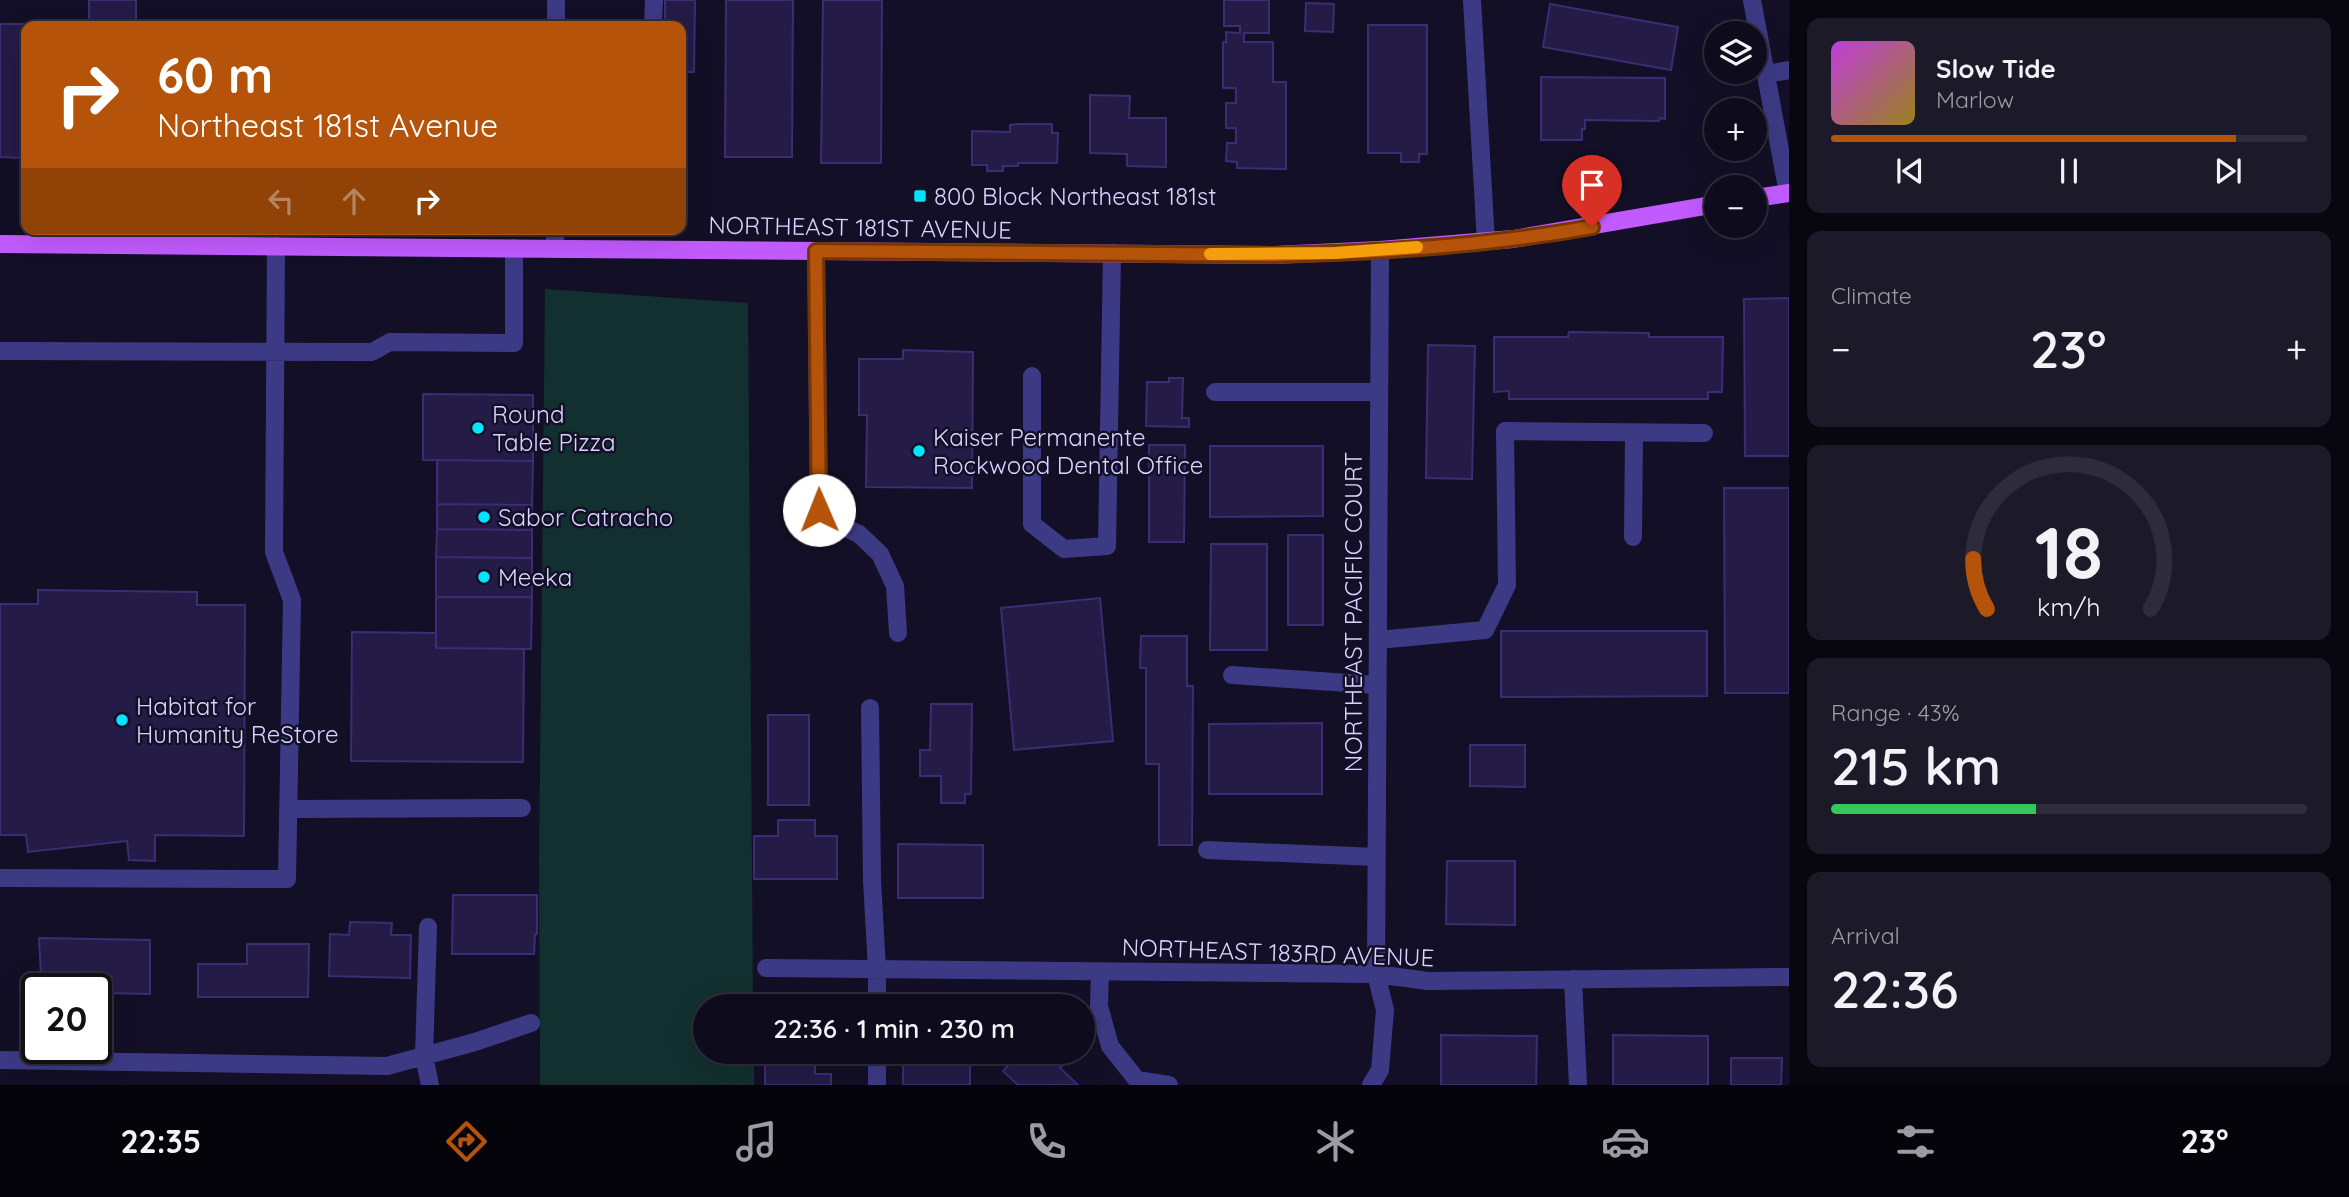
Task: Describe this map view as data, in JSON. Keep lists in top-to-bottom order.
{
  "streets": {
    "main road": ["NORTHEAST 181ST AVENUE"],
    "street": ["NORTHEAST PACIFIC COURT", "NORTHEAST 183RD AVENUE"]
  },
  "crossings": [
    ["NORTHEAST 181ST AVENUE", "NORTHEAST PACIFIC COURT"],
    ["NORTHEAST PACIFIC COURT", "NORTHEAST 183RD AVENUE"]
  ],
  "places": {
    "transit": ["800 Block Northeast 181st"],
    "other": [
      "Round Table Pizza",
      "Kaiser Permanente Rockwood Dental Office",
      "Sabor Catracho",
      "Meeka",
      "Habitat for Humanity ReStore"
    ]
  },
  "page": {
    "map_buttons": ["+", "−"],
    "turn": ["60 m", "Northeast 181st Avenue"],
    "song": ["Slow Tide", "Marlow"],
    "tile": [
      "Climate",
      ["Range · 43%", "215 km"],
      ["Arrival", "22:36"]
    ],
    "heat": ["−", "23°", "+"],
    "limit": "20",
    "trip": "22:36 · 1 min · 230 m",
    "tabs": ["22:35", "23°"],
    "gauge": ["18", "km/h"]
  }
}
